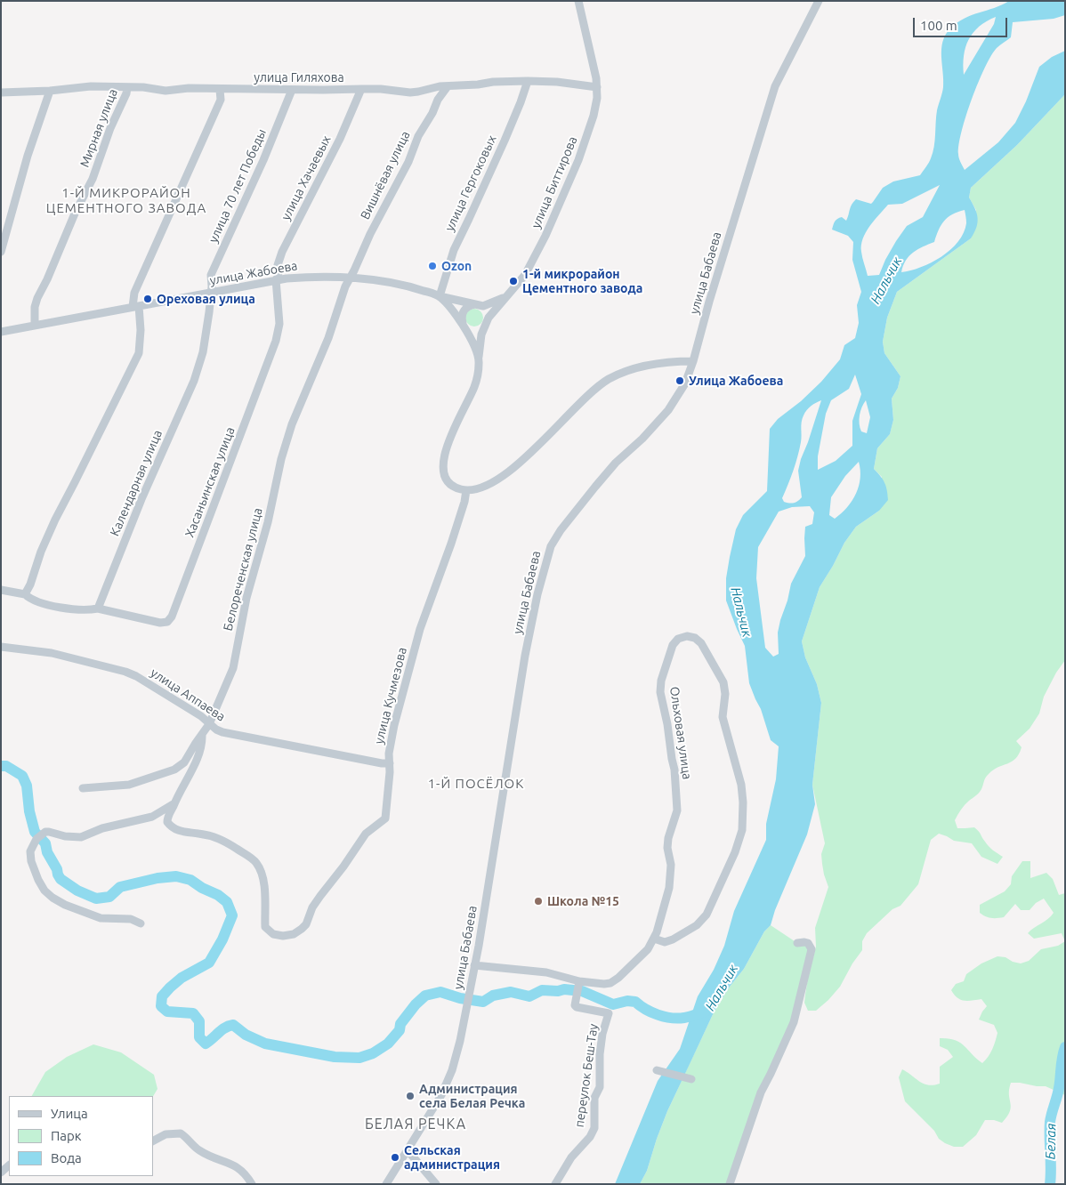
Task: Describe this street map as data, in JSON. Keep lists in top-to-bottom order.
{
  "streets": {
    "street": [
      "улица Гиляхова",
      "Мирная улица",
      "Вишнёвая улица",
      "улица Хачаевых",
      "улица Биттирова",
      "улица Гергоковых",
      "улица 70 лет Победы",
      "улица Жабоева",
      "улица Бабаева",
      "Хасаньинская улица",
      "Календарная улица",
      "Белореченская улица",
      "улица Аппаева",
      "улица Кучмезова",
      "Ольховая улица",
      "переулок Беш-Тау"
    ]
  },
  "crossings": [
    ["улица Гиляхова", "Мирная улица"],
    ["улица Гиляхова", "Вишнёвая улица"],
    ["улица Гиляхова", "улица Хачаевых"],
    ["улица Гиляхова", "улица Биттирова"],
    ["улица Гиляхова", "улица Гергоковых"],
    ["улица Гиляхова", "улица 70 лет Победы"],
    ["Мирная улица", "улица Жабоева"],
    ["Вишнёвая улица", "улица Жабоева"],
    ["Вишнёвая улица", "Белореченская улица"],
    ["улица Хачаевых", "улица Жабоева"],
    ["улица Хачаевых", "Хасаньинская улица"],
    ["улица Биттирова", "улица Жабоева"],
    ["улица Гергоковых", "улица Жабоева"],
    ["улица 70 лет Победы", "улица Жабоева"],
    ["улица 70 лет Победы", "Календарная улица"],
    ["улица Жабоева", "Хасаньинская улица"],
    ["улица Жабоева", "Календарная улица"],
    ["улица Жабоева", "Белореченская улица"],
    ["улица Бабаева", "Ольховая улица"],
    ["Хасаньинская улица", "Календарная улица"],
    ["Белореченская улица", "улица Аппаева"],
    ["Белореченская улица", "улица Кучмезова"],
    ["улица Аппаева", "улица Кучмезова"],
    ["Ольховая улица", "переулок Беш-Тау"]
  ],
  "districts": ["1-Й МИКРОРАЙОН ЦЕМЕНТНОГО ЗАВОДА", "1-Й ПОСЁЛОК", "БЕЛАЯ РЕЧКА"],
  "water": ["Нальчик", "Белая"],
  "places": [
    "Ozon",
    "1-й микрорайон Цементного завода",
    "Ореховая улица",
    "Улица Жабоева",
    "Школа №15",
    "Администрация села Белая Речка",
    "Сельская администрация"
  ],
  "legend": ["Улица", "Парк", "Вода"],
  "scale_bar": "100 m"
}
